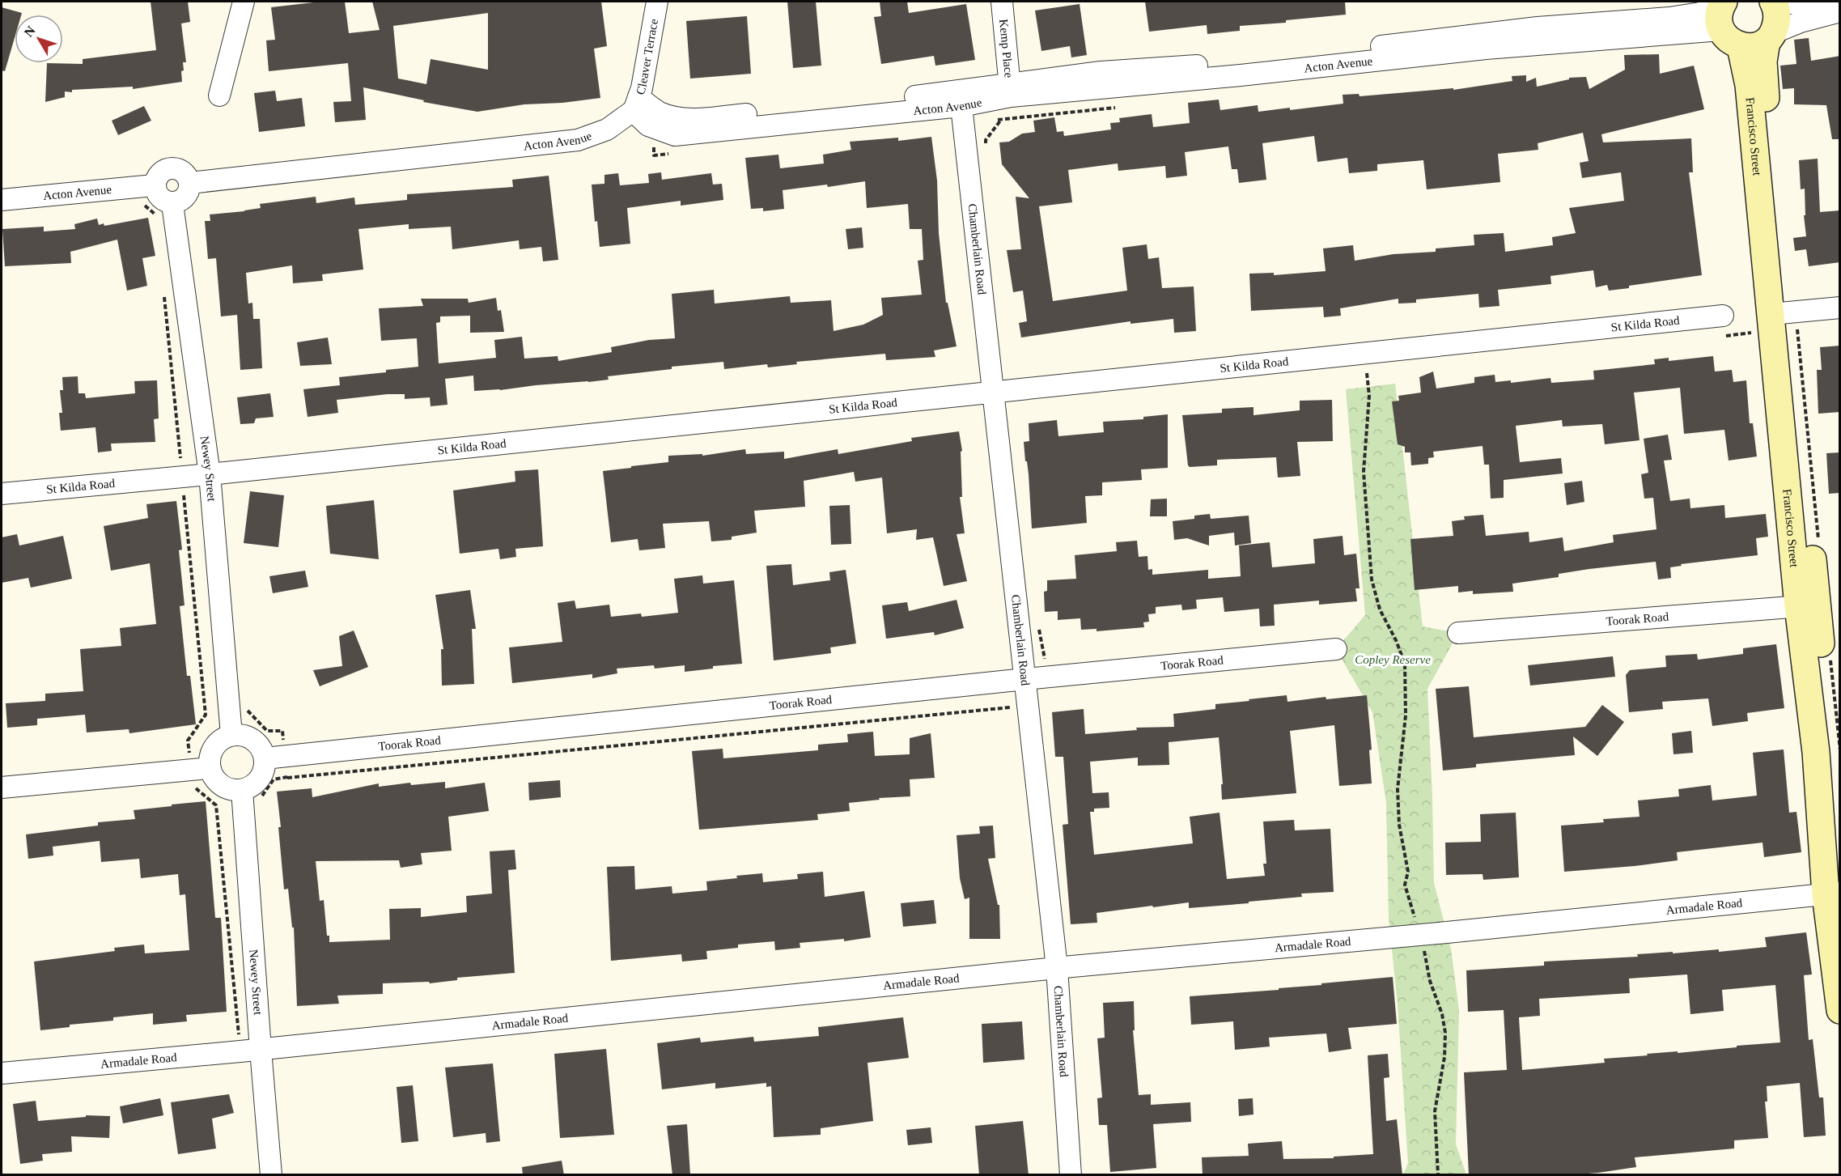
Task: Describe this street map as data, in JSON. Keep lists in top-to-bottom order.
{
  "streets": {
    "street": [
      "Kemp Place",
      "Cleaver Terrace",
      "Acton Avenue",
      "Francisco Street",
      "Chamberlain Road",
      "St Kilda Road",
      "Newey Street",
      "Toorak Road",
      "Armadale Road"
    ]
  },
  "crossings": [
    ["Kemp Place", "Acton Avenue"],
    ["Cleaver Terrace", "Acton Avenue"],
    ["Acton Avenue", "Chamberlain Road"],
    ["Acton Avenue", "Newey Street"],
    ["Francisco Street", "Toorak Road"],
    ["Francisco Street", "Armadale Road"],
    ["Chamberlain Road", "St Kilda Road"],
    ["Chamberlain Road", "Toorak Road"],
    ["Chamberlain Road", "Armadale Road"],
    ["St Kilda Road", "Newey Street"],
    ["Newey Street", "Toorak Road"],
    ["Newey Street", "Armadale Road"]
  ],
  "parks": ["Copley Reserve"],
  "north": "top left"
}
